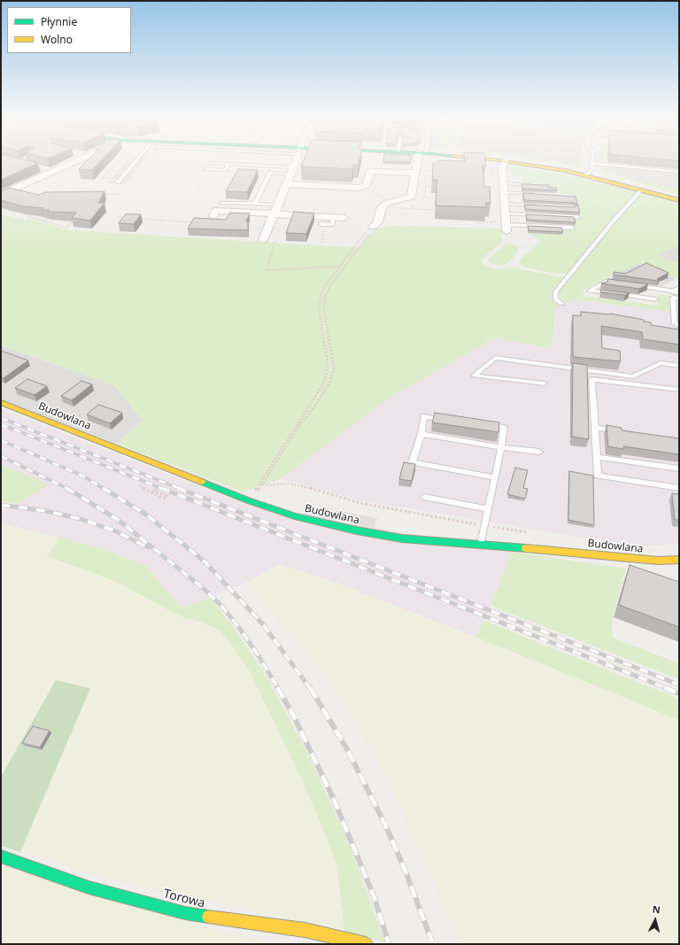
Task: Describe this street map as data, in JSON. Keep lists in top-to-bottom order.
{
  "streets": {
    "street": ["Budowlana", "Torowa"]
  },
  "legend": ["Płynnie", "Wolno"],
  "north": "top"
}
